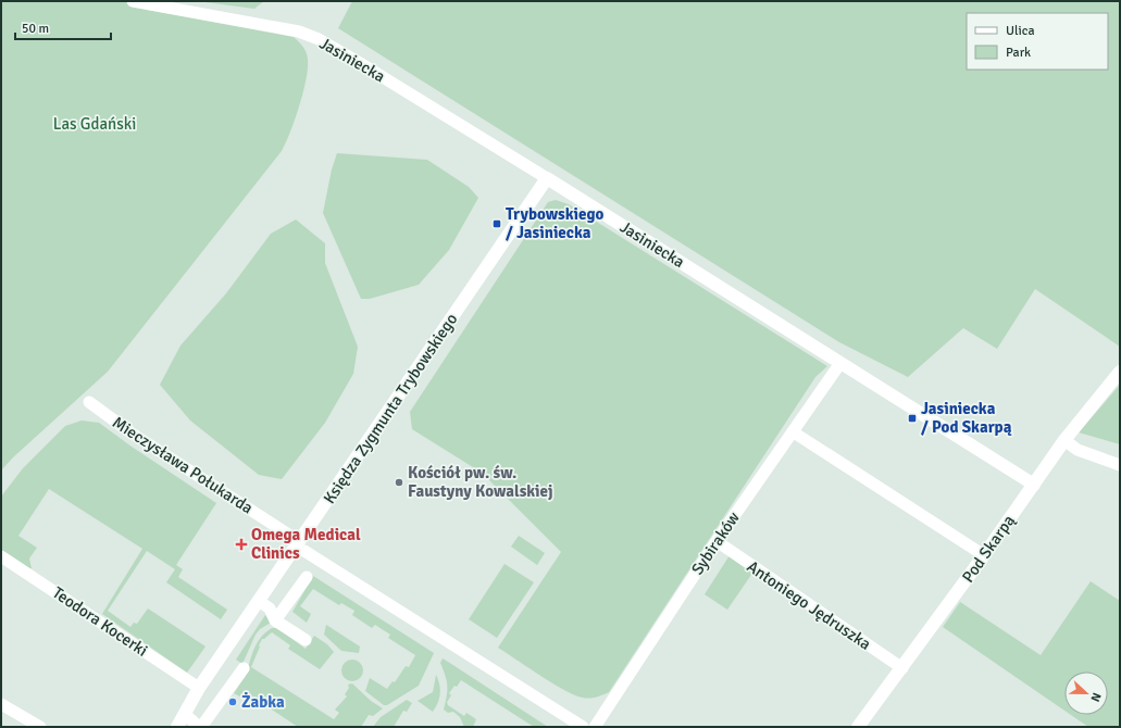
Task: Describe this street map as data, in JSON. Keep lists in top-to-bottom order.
{
  "streets": {
    "street": [
      "Jasiniecka",
      "Księdza Zygmunta Trybowskiego",
      "Mieczysława Połukarda",
      "Sybiraków",
      "Pod Skarpą",
      "Antoniego Jędruszka",
      "Teodora Kocerki"
    ]
  },
  "crossings": [
    ["Jasiniecka", "Księdza Zygmunta Trybowskiego"],
    ["Jasiniecka", "Sybiraków"],
    ["Jasiniecka", "Pod Skarpą"],
    ["Księdza Zygmunta Trybowskiego", "Mieczysława Połukarda"],
    ["Księdza Zygmunta Trybowskiego", "Teodora Kocerki"],
    ["Sybiraków", "Antoniego Jędruszka"],
    ["Pod Skarpą", "Antoniego Jędruszka"]
  ],
  "parks": ["Las Gdański"],
  "places": {
    "transit": ["Trybowskiego / Jasiniecka", "Jasiniecka / Pod Skarpą"],
    "other": ["Kościół pw. św. Faustyny Kowalskiej", "Żabka"],
    "health": ["Omega Medical Clinics"]
  },
  "legend": ["Ulica", "Park"],
  "scale_bar": "50 m",
  "north": "right"
}
